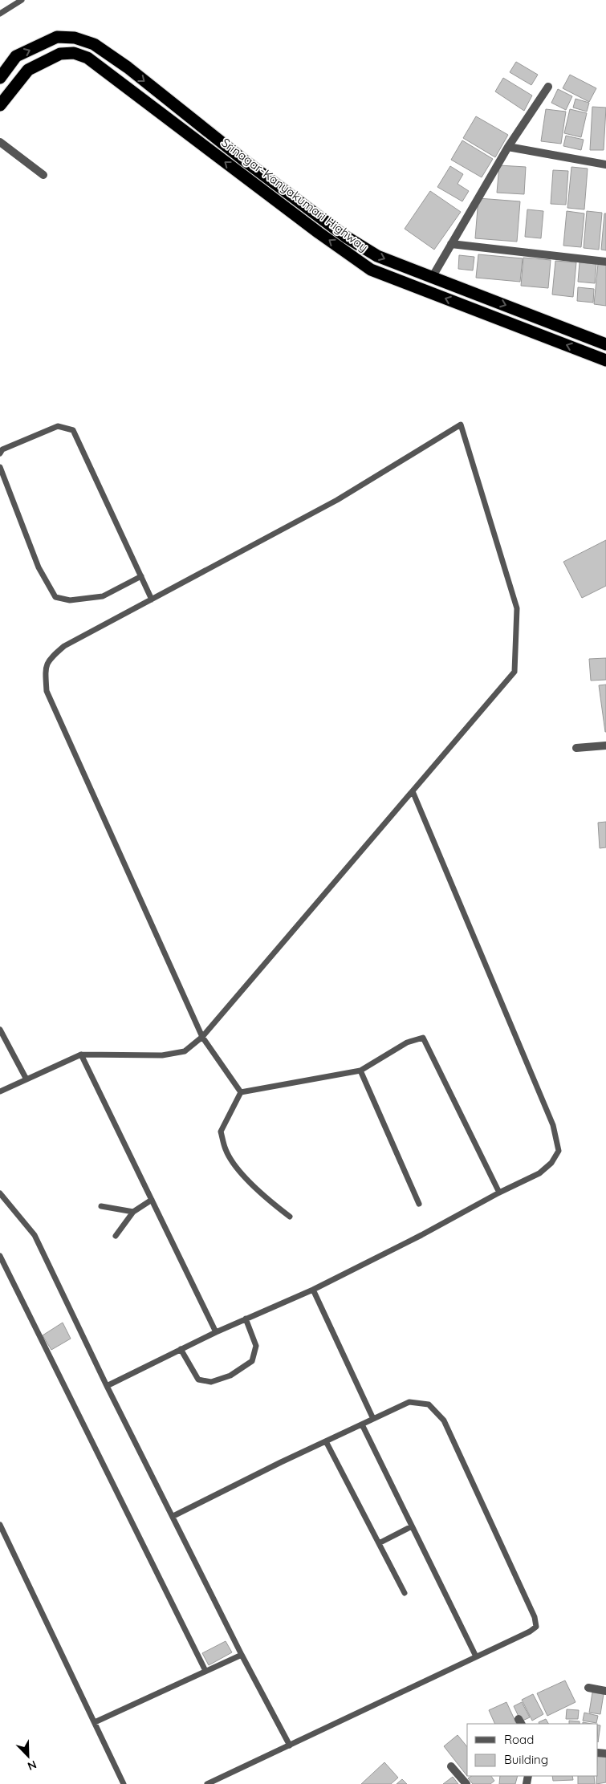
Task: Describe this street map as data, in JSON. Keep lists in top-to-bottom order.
{
  "streets": {
    "highway": ["Srinagar-Kanyakumari Highway"]
  },
  "legend": ["Road", "Building"],
  "north": "bottom right"
}
